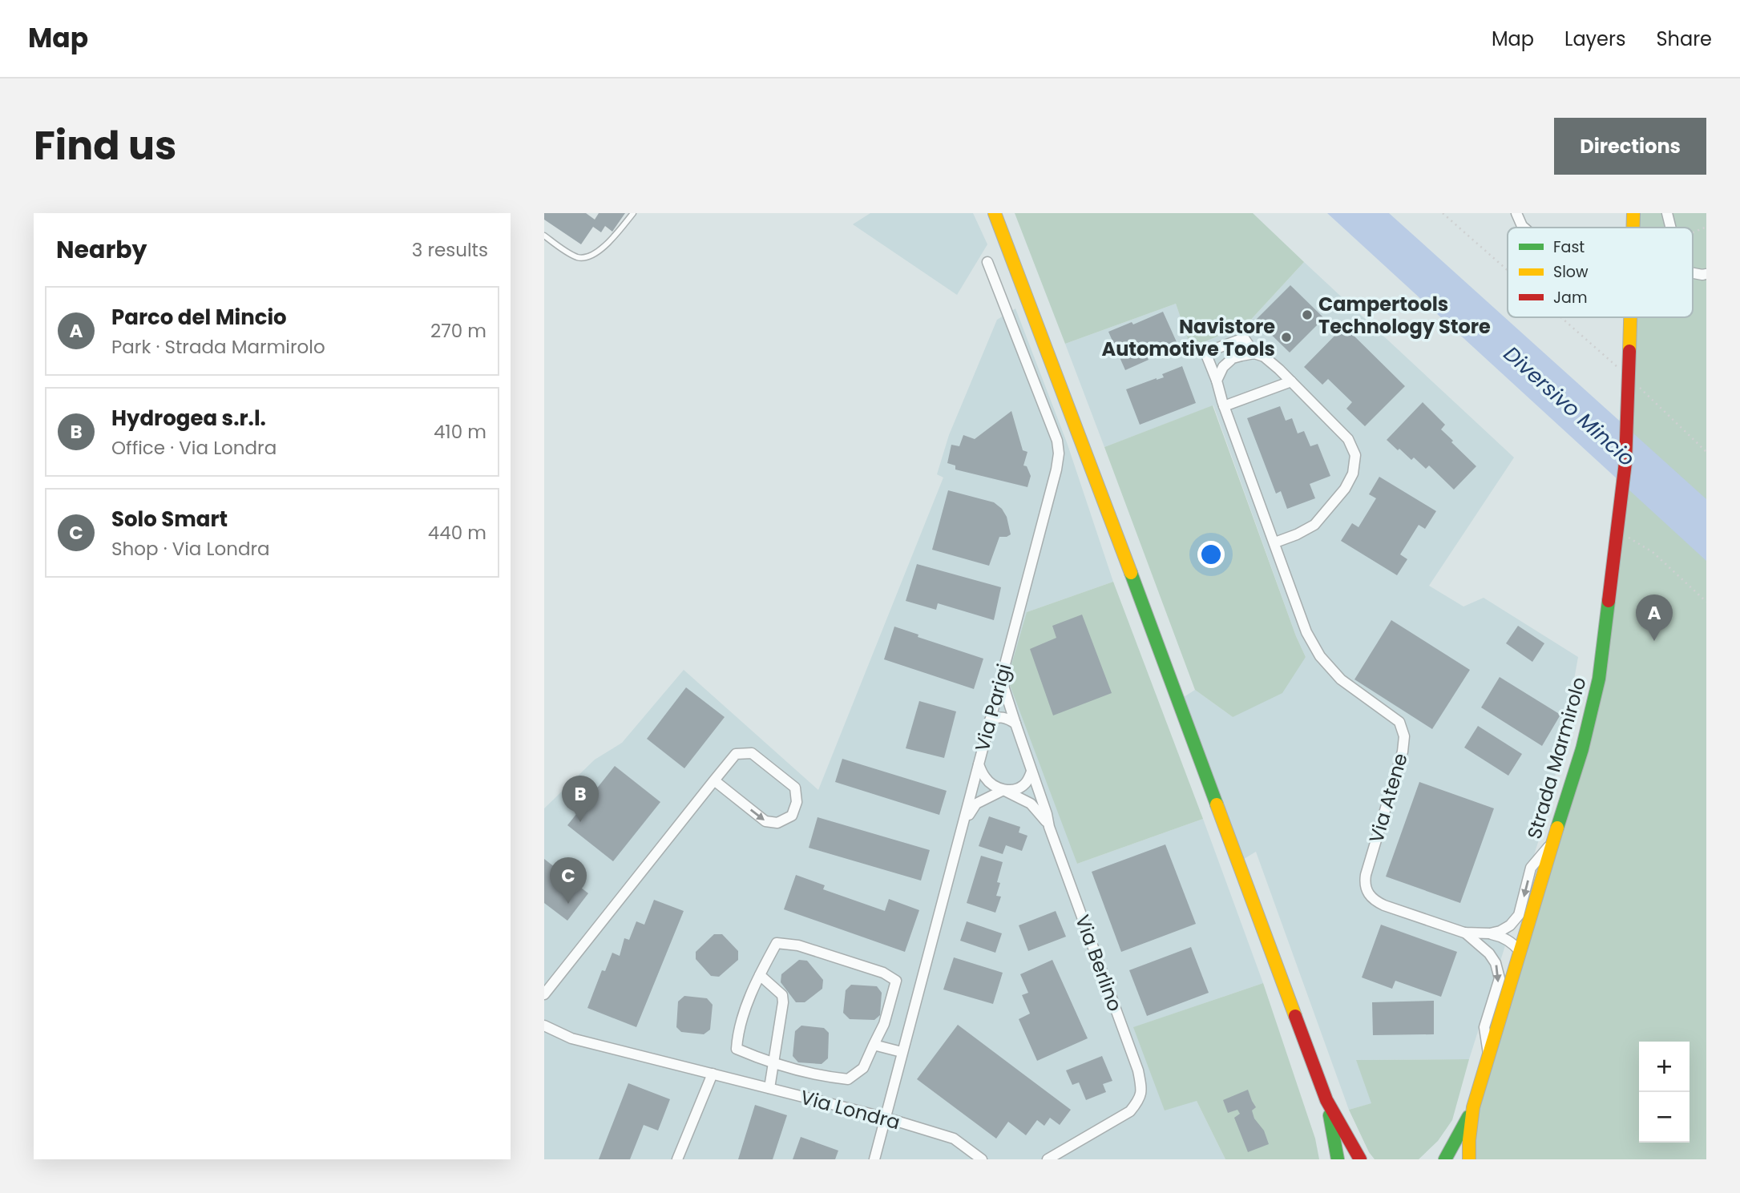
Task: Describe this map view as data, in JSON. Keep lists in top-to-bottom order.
{
  "streets": {
    "main road": ["Strada Marmirolo"],
    "street": [
      "Via Parigi",
      "Via Atene",
      "Via Berlino",
      "Via Londra"
    ]
  },
  "crossings": [
    ["Via Parigi", "Via Berlino"],
    ["Via Parigi", "Via Londra"],
    ["Strada Marmirolo", "Via Atene"]
  ],
  "water": ["Diversivo Mincio"],
  "places": ["Campertools Technology Store", "Navistore Automotive Tools"],
  "legend": ["Fast", "Slow", "Jam"],
  "page": {
    "header": "Map",
    "nav": ["Map", "Layers", "Share"],
    "title": "Find us",
    "buttons": "Directions",
    "heading": ["Nearby", "3 results"],
    "list": [
      {
        "mark": "A",
        "name": "Parco del Mincio",
        "note": "Park · Strada Marmirolo",
        "value": "270 m"
      },
      {
        "mark": "B",
        "name": "Hydrogea s.r.l.",
        "note": "Office · Via Londra",
        "value": "410 m"
      },
      {
        "mark": "C",
        "name": "Solo Smart",
        "note": "Shop · Via Londra",
        "value": "440 m"
      }
    ],
    "pins": ["A", "B", "C"],
    "map_buttons": ["+", "−"]
  }
}
